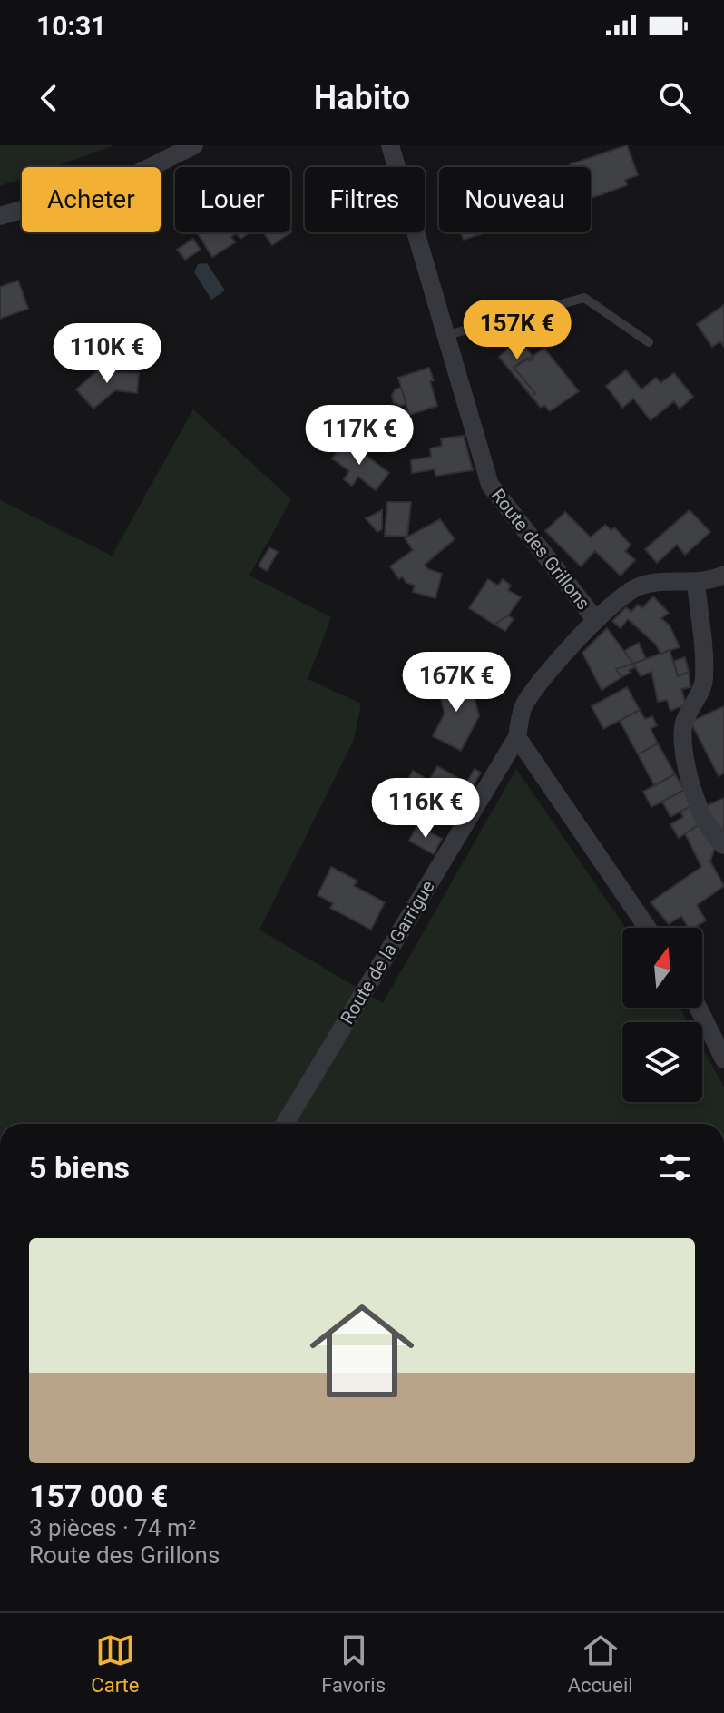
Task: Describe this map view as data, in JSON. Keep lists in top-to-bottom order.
{
  "streets": {
    "street": ["Route des Grillons", "Route de la Garrigue"]
  },
  "crossings": [
    ["Route des Grillons", "Route de la Garrigue"]
  ],
  "north": "top",
  "page": {
    "status": "10:31",
    "header": "Habito",
    "chip": [
      "Acheter",
      "Louer",
      "Filtres",
      "Nouveau"
    ],
    "price": [
      "157K €",
      "110K €",
      "117K €",
      "167K €",
      "116K €"
    ],
    "heading": "5 biens",
    "list": [
      {
        "name": "157 000 €",
        "note": "3 pièces · 74 m² · Route des Grillons"
      }
    ],
    "tabs": ["Carte", "Favoris", "Accueil"]
  }
}
